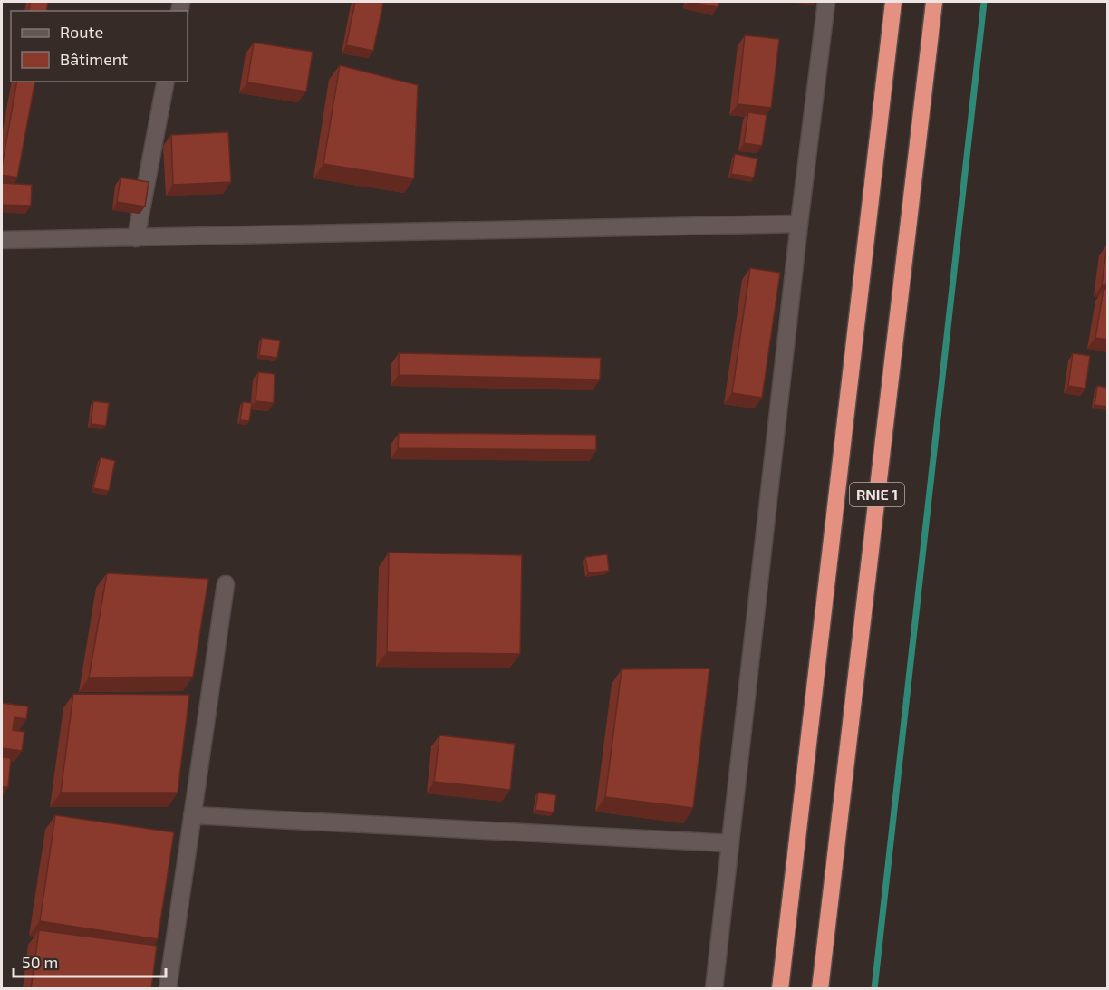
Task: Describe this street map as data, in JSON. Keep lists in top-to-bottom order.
{
  "streets": {
    "highway": ["RNIE 1"]
  },
  "legend": ["Route", "Bâtiment"],
  "scale_bar": "50 m"
}
